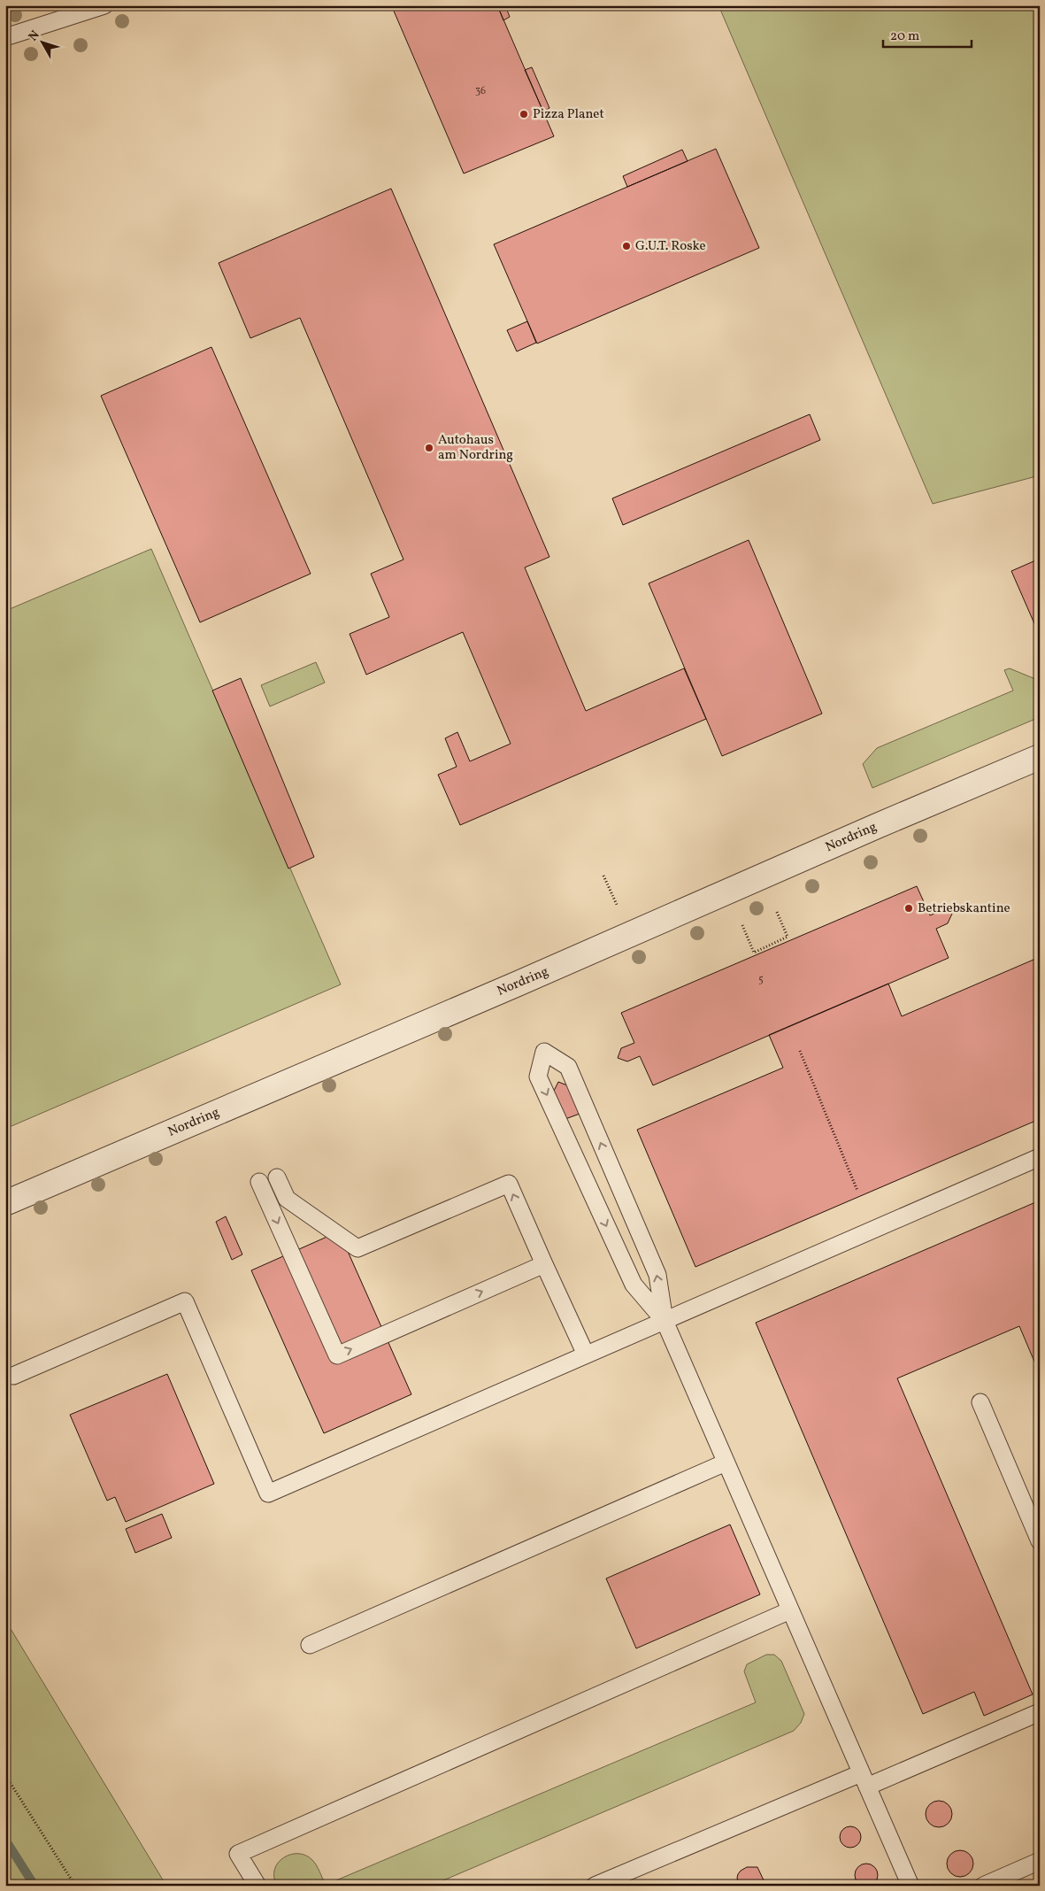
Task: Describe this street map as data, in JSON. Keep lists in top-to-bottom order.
{
  "streets": {
    "street": ["Nordring"]
  },
  "places": [
    "Pizza Planet",
    "G.U.T. Roske",
    "Autohaus am Nordring",
    "Betriebskantine"
  ],
  "house_numbers": ["36", "5"],
  "scale_bar": "20 m",
  "north": "top left"
}
